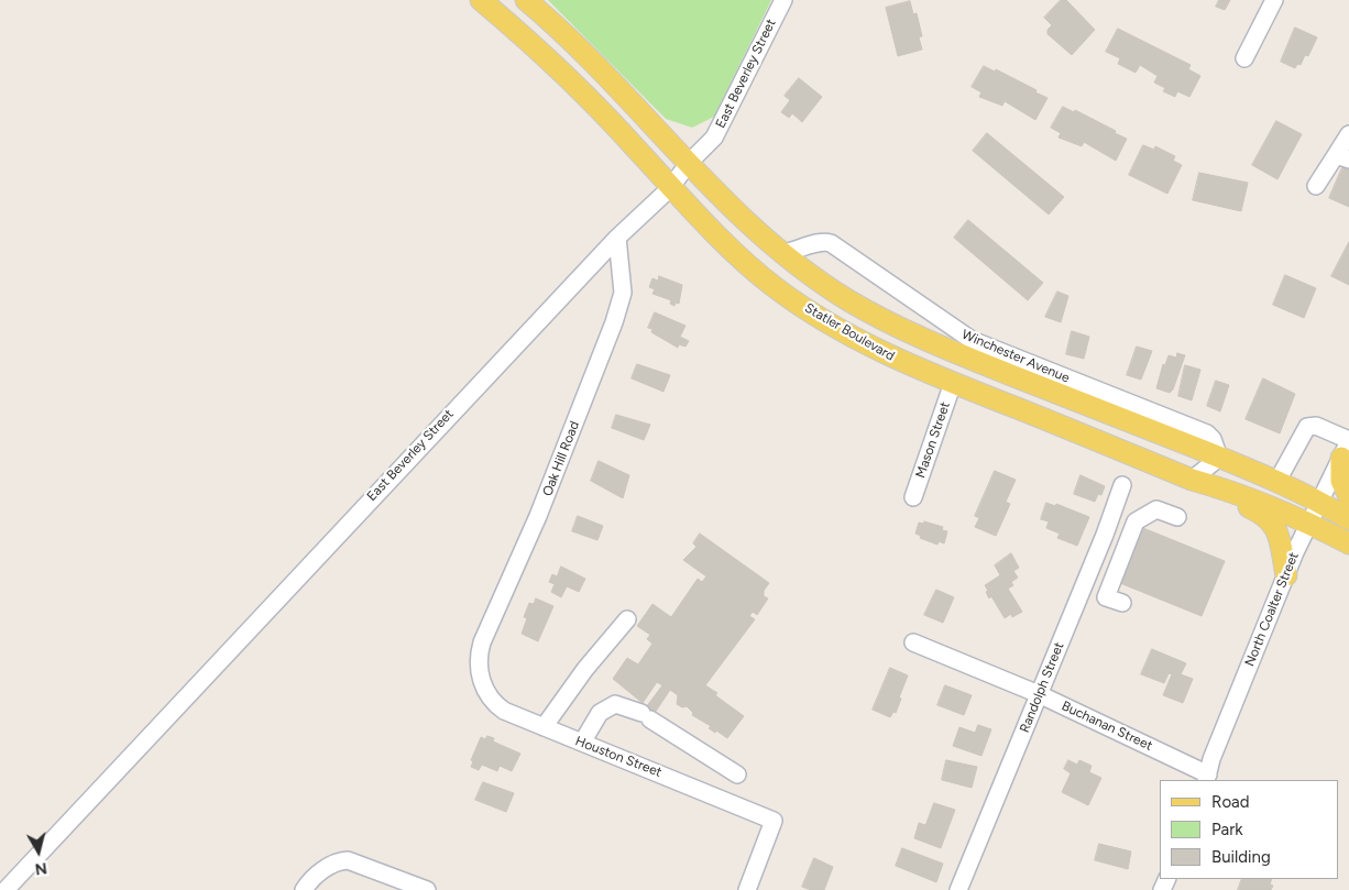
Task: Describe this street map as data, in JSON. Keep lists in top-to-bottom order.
{
  "streets": {
    "main road": ["Statler Boulevard"],
    "street": [
      "East Beverley Street",
      "Winchester Avenue",
      "Mason Street",
      "Oak Hill Road",
      "North Coalter Street",
      "Randolph Street",
      "Buchanan Street",
      "Houston Street"
    ]
  },
  "crossings": [
    ["East Beverley Street", "Statler Boulevard"],
    ["East Beverley Street", "Oak Hill Road"],
    ["Statler Boulevard", "Winchester Avenue"],
    ["Statler Boulevard", "Mason Street"],
    ["Statler Boulevard", "North Coalter Street"],
    ["Oak Hill Road", "Houston Street"],
    ["North Coalter Street", "Buchanan Street"],
    ["Randolph Street", "Buchanan Street"]
  ],
  "legend": ["Road", "Park", "Building"],
  "north": "bottom"
}
